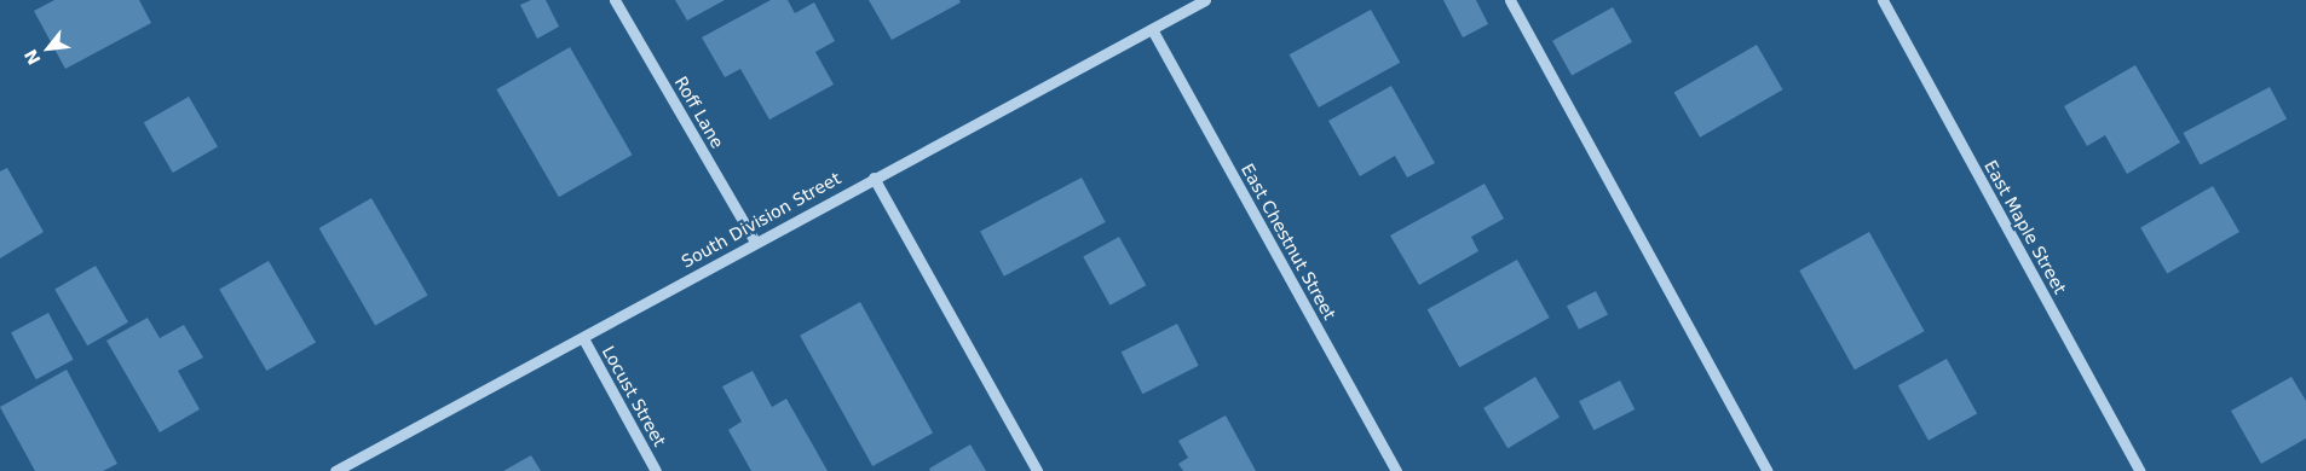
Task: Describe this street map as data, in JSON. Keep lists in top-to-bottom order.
{
  "streets": {
    "street": [
      "Roff Lane",
      "South Division Street",
      "East Maple Street",
      "East Chestnut Street",
      "Locust Street"
    ]
  },
  "crossings": [
    ["Roff Lane", "South Division Street"],
    ["South Division Street", "East Chestnut Street"],
    ["South Division Street", "Locust Street"]
  ],
  "north": "bottom left"
}
